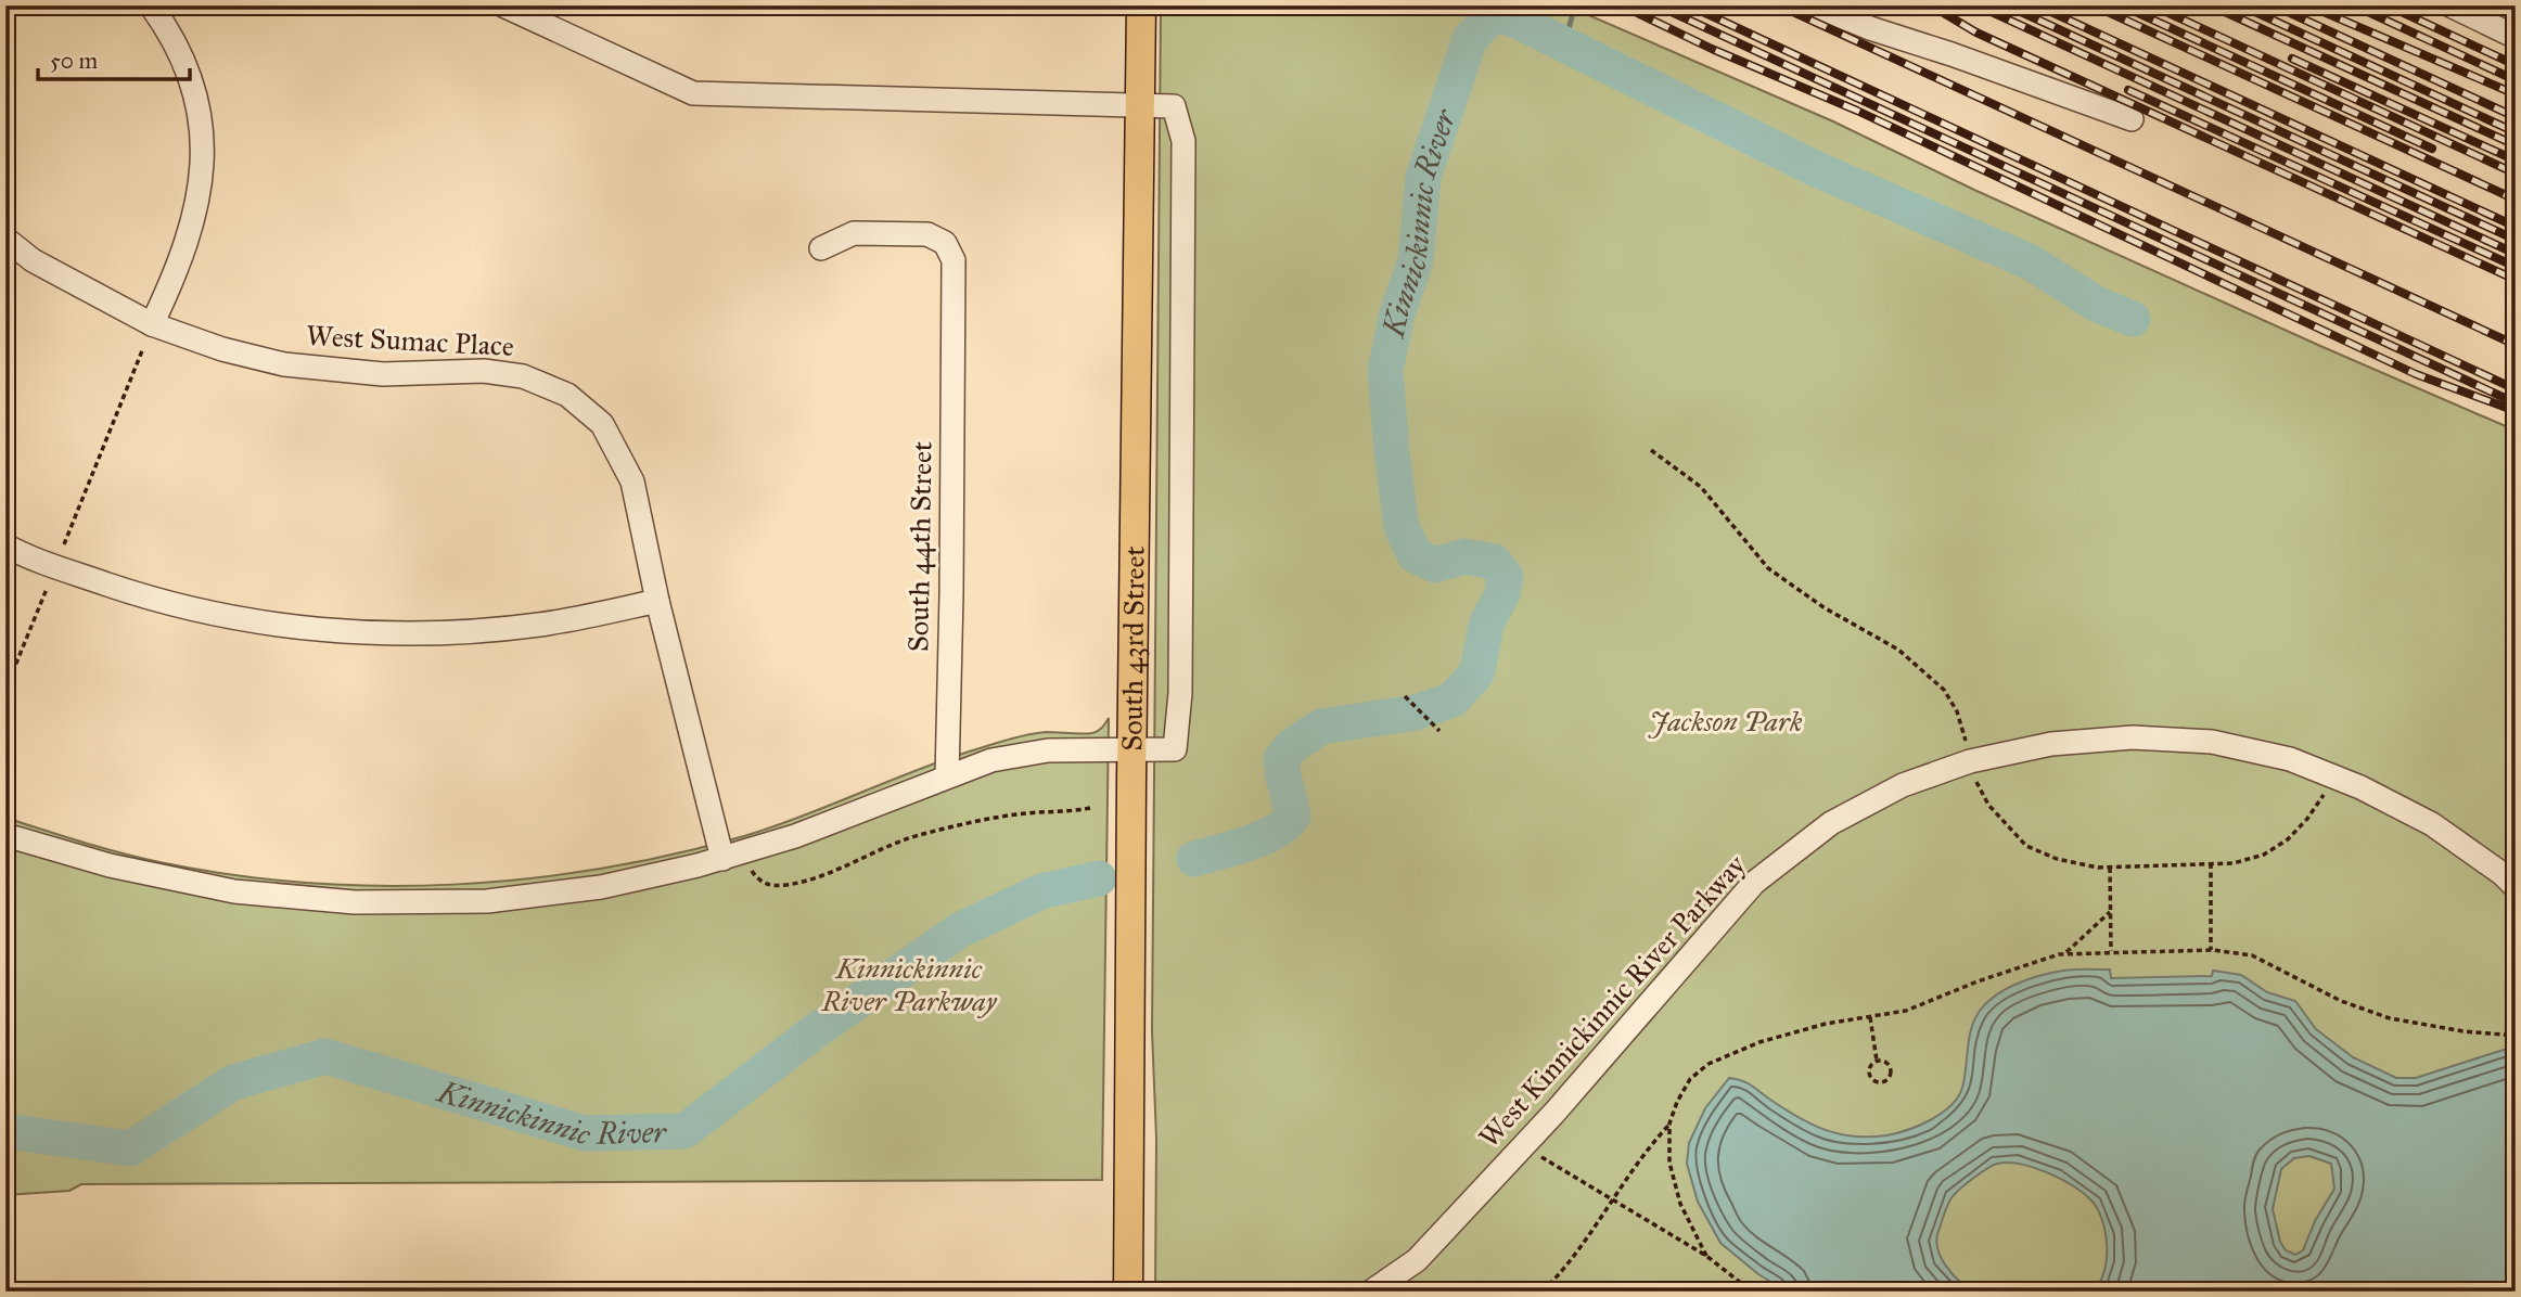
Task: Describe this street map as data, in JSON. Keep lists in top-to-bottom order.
{
  "streets": {
    "main road": ["South 43rd Street"],
    "street": ["West Sumac Place", "South 44th Street", "West Kinnickinnic River Parkway"]
  },
  "water": ["Kinnickinnic River"],
  "parks": ["Jackson Park", "Kinnickinnic River Parkway"],
  "scale_bar": "50 m"
}
